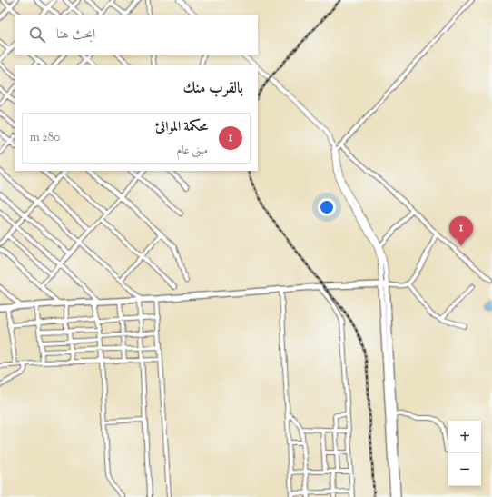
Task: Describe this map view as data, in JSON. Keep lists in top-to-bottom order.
{
  "page": {
    "search": "ابحث هنا",
    "heading": "بالقرب منك",
    "list": [
      {
        "mark": "1",
        "name": "محكمة الموانئ",
        "note": "مبنى عام",
        "value": "280 m"
      }
    ],
    "pins": "1",
    "map_buttons": ["+", "−"]
  }
}
